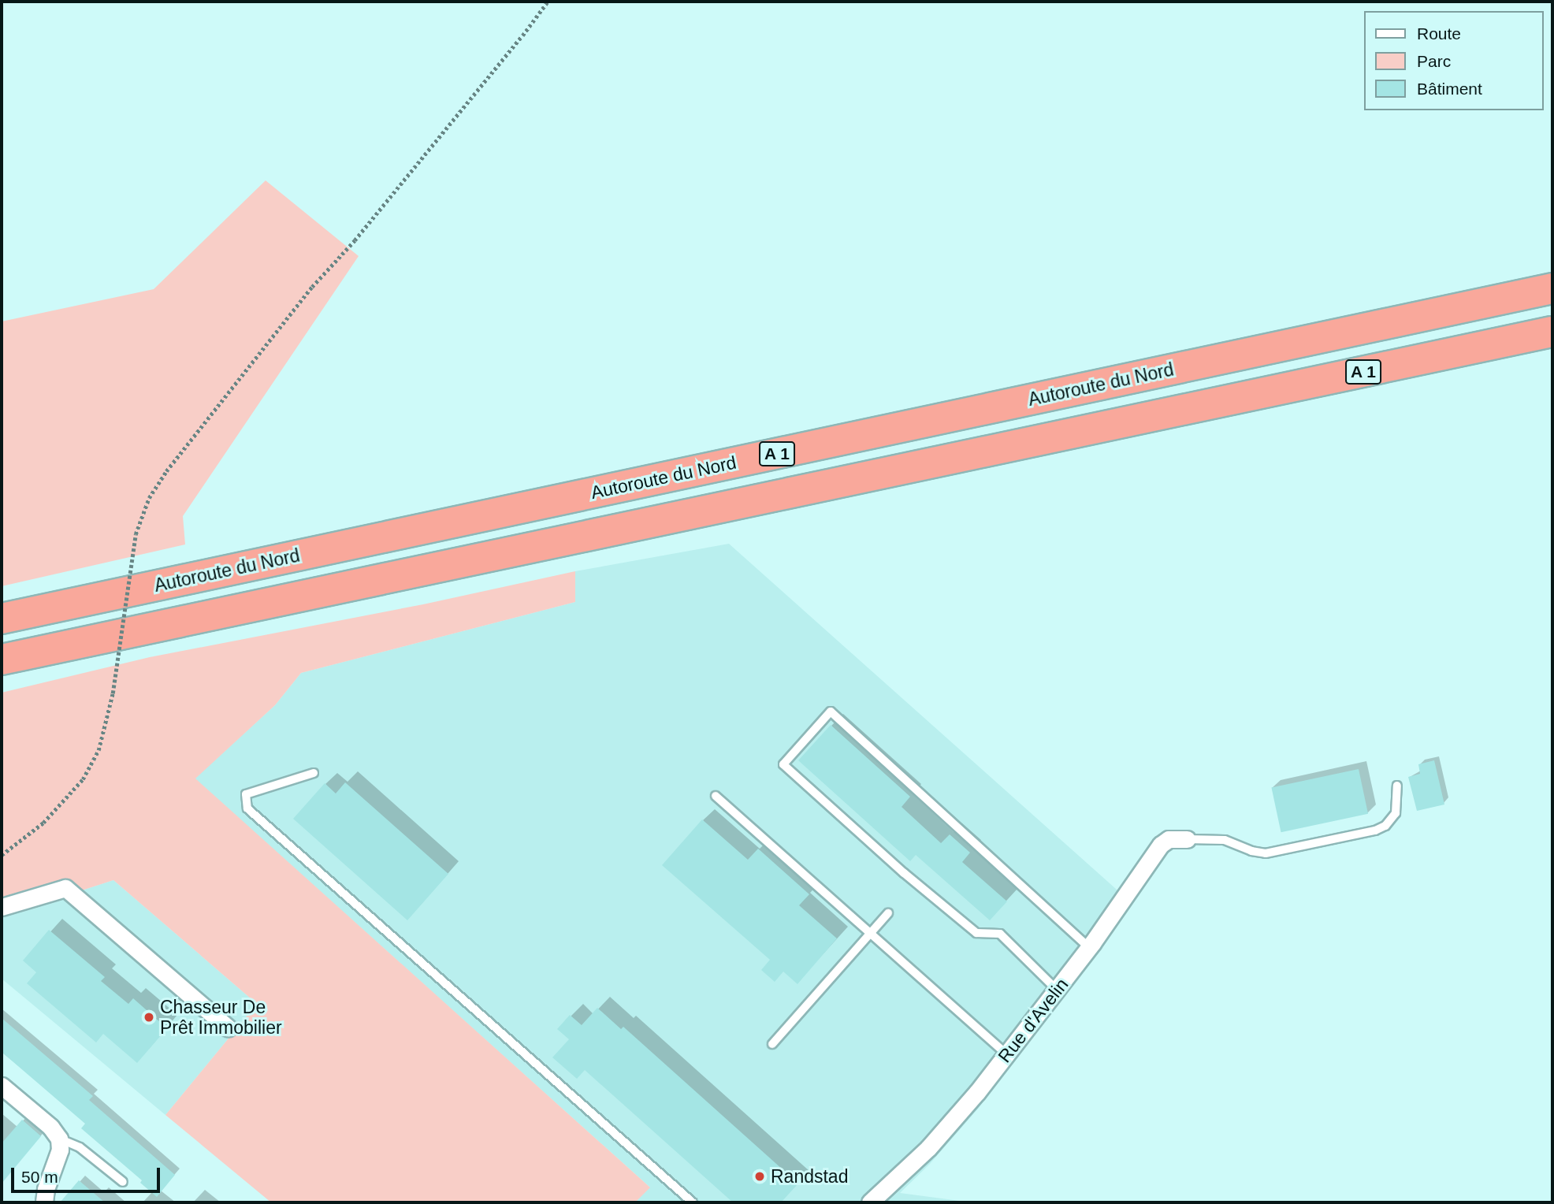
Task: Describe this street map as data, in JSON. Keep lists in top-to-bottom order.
{
  "streets": {
    "highway": ["A 1", "Autoroute du Nord"],
    "street": ["Rue d'Avelin"]
  },
  "places": ["Chasseur De Prêt Immobilier", "Randstad"],
  "legend": ["Route", "Parc", "Bâtiment"],
  "scale_bar": "50 m"
}
